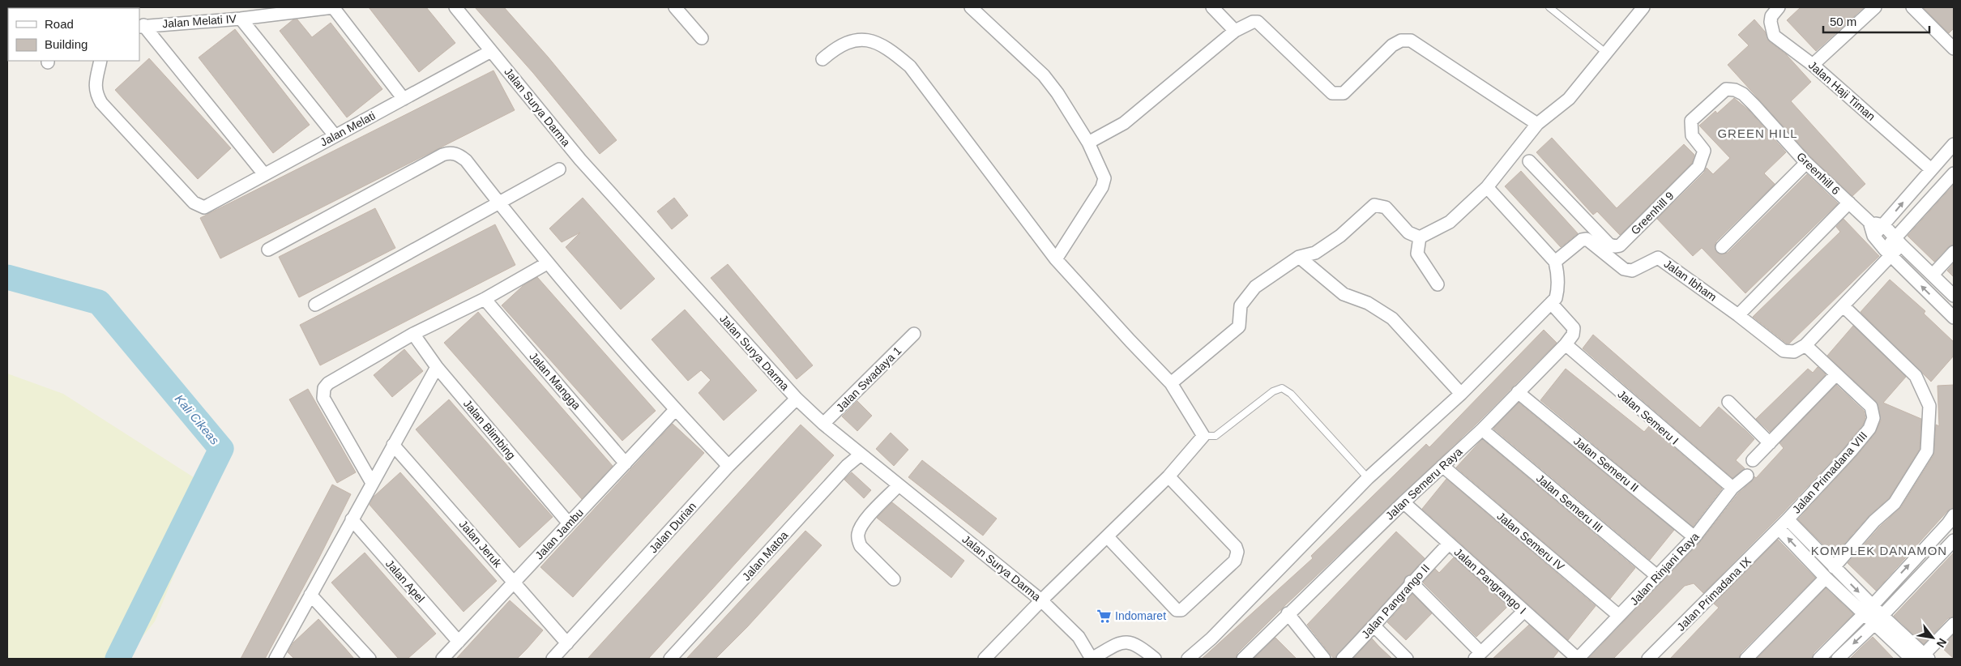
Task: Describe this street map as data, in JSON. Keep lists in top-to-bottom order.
{
  "streets": {
    "street": [
      "Jalan Melati IV",
      "Jalan Haji Timan",
      "Jalan Surya Darma",
      "Jalan Melati",
      "Greenhill 6",
      "Greenhill 9",
      "Jalan Ibham",
      "Jalan Swadaya 1",
      "Jalan Mangga",
      "Jalan Semeru I",
      "Jalan Blimbing",
      "Jalan Semeru II",
      "Jalan Primadana VIII",
      "Jalan Semeru Raya",
      "Jalan Semeru III",
      "Jalan Durian",
      "Jalan Jambu",
      "Jalan Semeru IV",
      "Jalan Jeruk",
      "Jalan Matoa",
      "Jalan Rinjani Raya",
      "Jalan Apel",
      "Jalan Pangrango I",
      "Jalan Primadana IX",
      "Jalan Pangrango II"
    ]
  },
  "crossings": [
    ["Jalan Surya Darma", "Jalan Melati"],
    ["Jalan Surya Darma", "Jalan Swadaya 1"],
    ["Jalan Surya Darma", "Jalan Durian"],
    ["Jalan Surya Darma", "Jalan Matoa"],
    ["Greenhill 6", "Greenhill 9"],
    ["Jalan Ibham", "Jalan Primadana VIII"],
    ["Jalan Mangga", "Jalan Jambu"],
    ["Jalan Semeru I", "Jalan Semeru Raya"],
    ["Jalan Semeru I", "Jalan Rinjani Raya"],
    ["Jalan Blimbing", "Jalan Jambu"],
    ["Jalan Semeru II", "Jalan Semeru Raya"],
    ["Jalan Semeru II", "Jalan Rinjani Raya"],
    ["Jalan Primadana VIII", "Jalan Primadana IX"],
    ["Jalan Semeru Raya", "Jalan Semeru III"],
    ["Jalan Semeru Raya", "Jalan Semeru IV"],
    ["Jalan Semeru Raya", "Jalan Pangrango I"],
    ["Jalan Semeru III", "Jalan Rinjani Raya"],
    ["Jalan Durian", "Jalan Jeruk"],
    ["Jalan Jambu", "Jalan Jeruk"],
    ["Jalan Jambu", "Jalan Apel"],
    ["Jalan Semeru IV", "Jalan Rinjani Raya"],
    ["Jalan Rinjani Raya", "Jalan Pangrango I"],
    ["Jalan Pangrango I", "Jalan Pangrango II"]
  ],
  "districts": ["GREEN HILL", "KOMPLEK DANAMON"],
  "water": ["Kali Cikeas"],
  "places": {
    "supermarket": ["Indomaret"]
  },
  "legend": ["Road", "Building"],
  "scale_bar": "50 m",
  "north": "bottom right"
}
